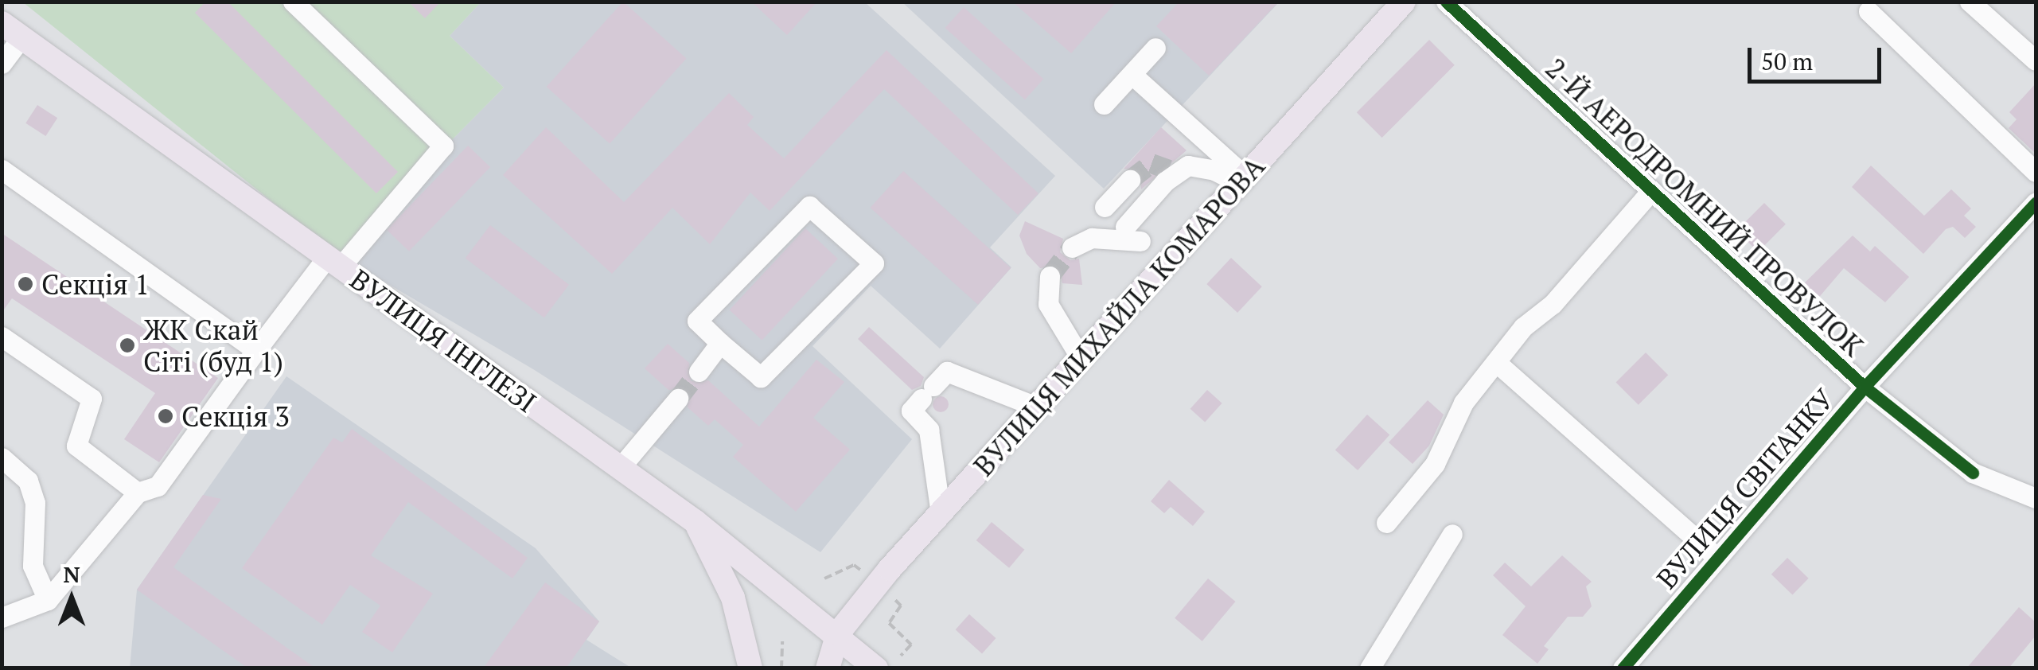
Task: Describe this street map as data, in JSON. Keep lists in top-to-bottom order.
{
  "streets": {
    "main road": ["ВУЛИЦЯ МИХАЙЛА КОМАРОВА", "ВУЛИЦЯ ІНГЛЕЗІ"],
    "street": ["2-Й АЕРОДРОМНИЙ ПРОВУЛОК", "ВУЛИЦЯ СВІТАНКУ"]
  },
  "crossings": [
    ["2-Й АЕРОДРОМНИЙ ПРОВУЛОК", "ВУЛИЦЯ СВІТАНКУ"],
    ["ВУЛИЦЯ МИХАЙЛА КОМАРОВА", "ВУЛИЦЯ ІНГЛЕЗІ"]
  ],
  "places": ["Секція 1", "ЖК Скай Сіті (буд 1)", "Секція 3"],
  "scale_bar": "50 m",
  "north": "top"
}
